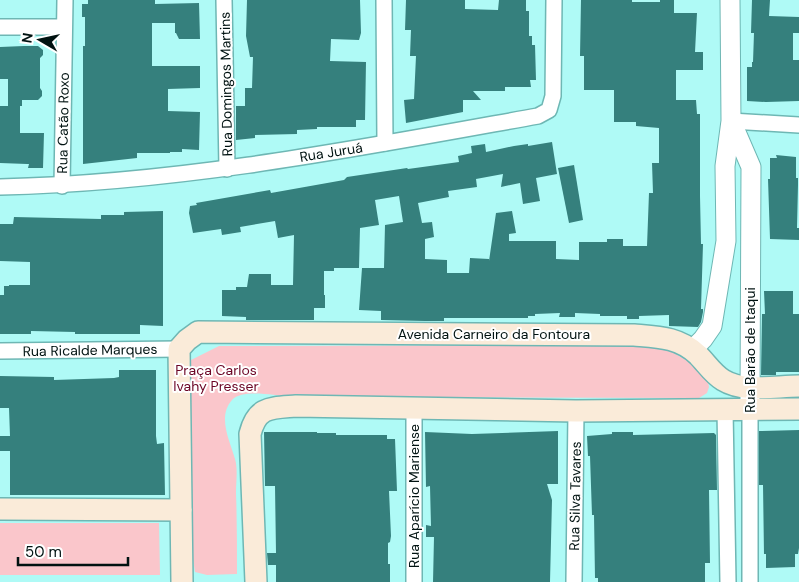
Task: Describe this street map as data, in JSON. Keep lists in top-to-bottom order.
{
  "streets": {
    "main road": ["Avenida Carneiro da Fontoura"],
    "street": [
      "Rua Domingos Martins",
      "Rua Catão Roxo",
      "Rua Juruá",
      "Rua Ricalde Marques",
      "Rua Barão de Itaqui",
      "Rua Aparício Mariense",
      "Rua Silva Tavares"
    ]
  },
  "crossings": [
    ["Rua Domingos Martins", "Rua Juruá"],
    ["Rua Catão Roxo", "Rua Juruá"],
    ["Avenida Carneiro da Fontoura", "Rua Ricalde Marques"],
    ["Avenida Carneiro da Fontoura", "Rua Barão de Itaqui"]
  ],
  "parks": ["Praça Carlos Ivahy Presser"],
  "scale_bar": "50 m",
  "north": "left"
}
